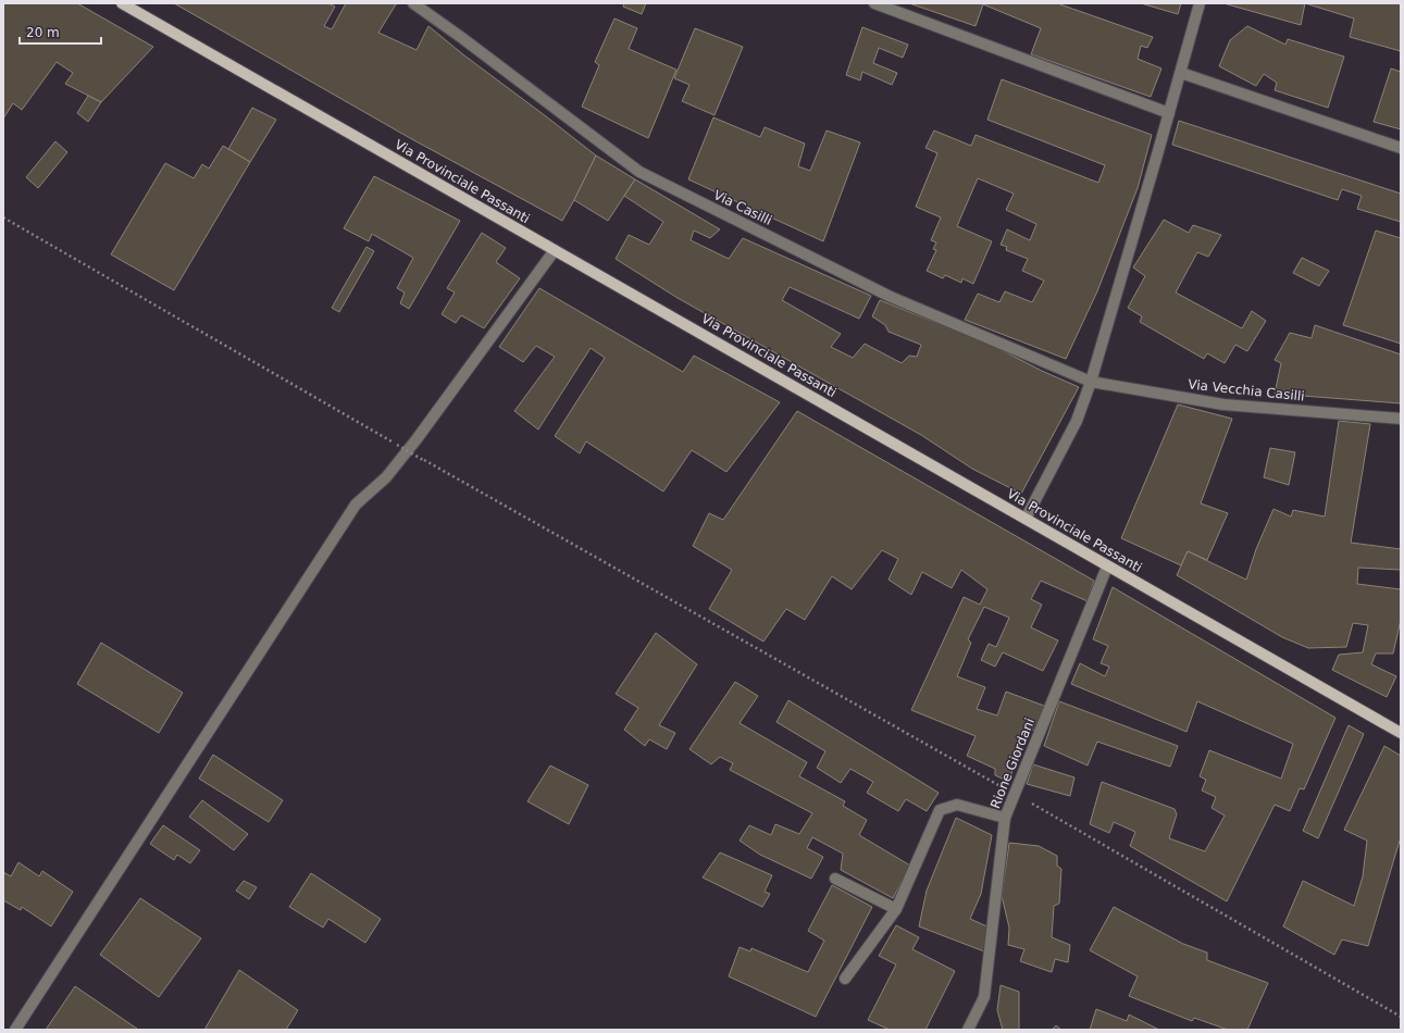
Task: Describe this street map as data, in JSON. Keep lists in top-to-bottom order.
{
  "streets": {
    "main road": ["Via Provinciale Passanti"],
    "street": ["Via Casilli", "Via Vecchia Casilli", "Rione Giordani"]
  },
  "crossings": [
    ["Via Provinciale Passanti", "Rione Giordani"],
    ["Via Casilli", "Via Vecchia Casilli"]
  ],
  "scale_bar": "20 m"
}
